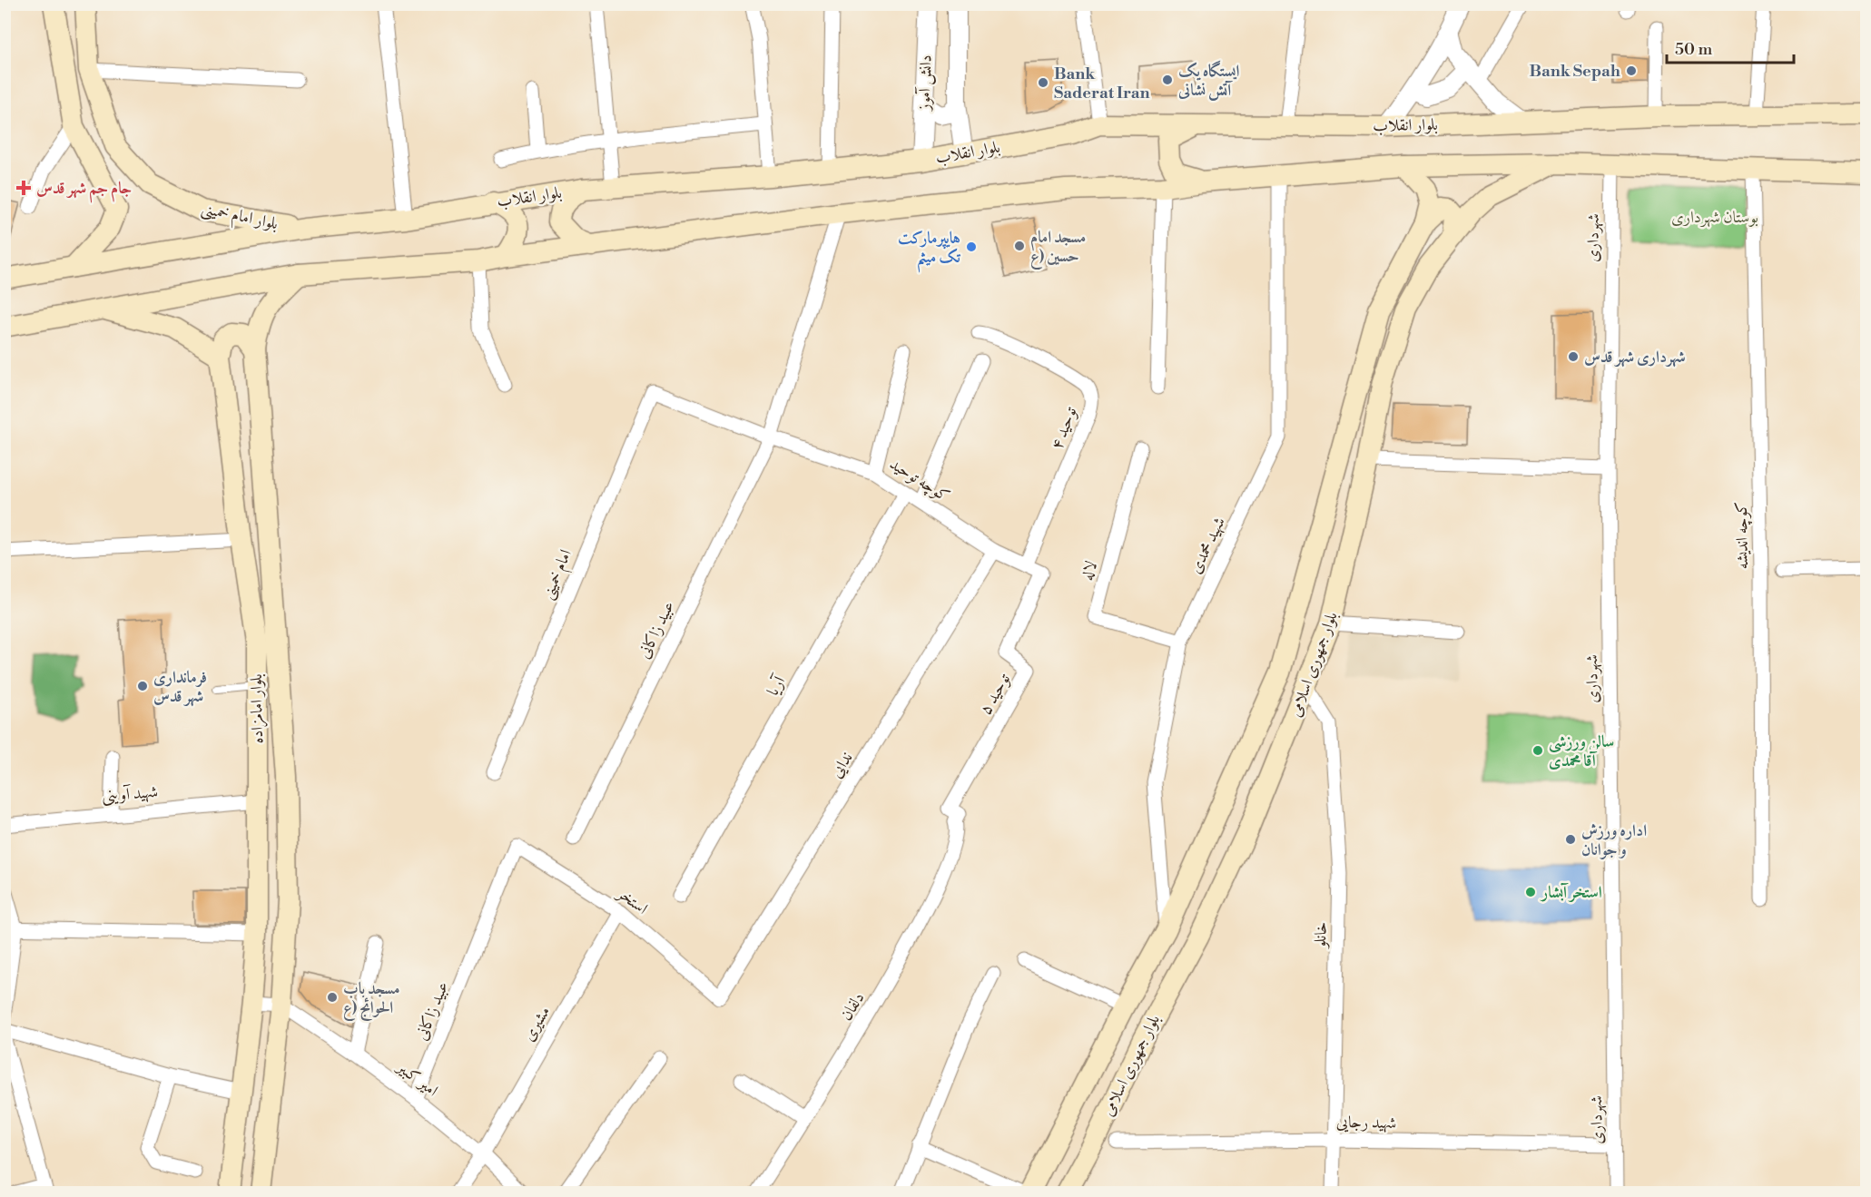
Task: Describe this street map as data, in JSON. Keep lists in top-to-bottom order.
{
  "streets": {
    "main road": [
      "بلوار انقلاب",
      "بلوار امام خمینی",
      "بلوار جمهوری اسلامی",
      "بلوار امامزاده"
    ],
    "street": [
      "دانش آموز",
      "شهرداری",
      "توحید ۴",
      "کوچه توحید",
      "کوچه اندیشه",
      "شهید محمدی",
      "لاله",
      "امام خمینی",
      "عبید زاکانی",
      "آریا",
      "توحید ۵",
      "ندایی",
      "شهید آوینی",
      "استخر",
      "خانلو",
      "دلفان",
      "مشیری",
      "امیر کبیر",
      "شهید رجایی"
    ]
  },
  "crossings": [
    ["دانش آموز", "بلوار انقلاب"],
    ["بلوار انقلاب", "بلوار امام خمینی"],
    ["شهرداری", "شهید رجایی"],
    ["توحید ۴", "کوچه توحید"],
    ["کوچه توحید", "امام خمینی"],
    ["کوچه توحید", "عبید زاکانی"],
    ["کوچه توحید", "آریا"],
    ["کوچه توحید", "توحید ۵"],
    ["کوچه توحید", "ندایی"],
    ["شهید محمدی", "لاله"],
    ["شهید محمدی", "بلوار جمهوری اسلامی"],
    ["عبید زاکانی", "استخر"],
    ["عبید زاکانی", "امیر کبیر"],
    ["بلوار جمهوری اسلامی", "خانلو"],
    ["توحید ۵", "دلفان"],
    ["بلوار امامزاده", "شهید آوینی"],
    ["بلوار امامزاده", "امیر کبیر"],
    ["ندایی", "استخر"],
    ["استخر", "مشیری"],
    ["خانلو", "شهید رجایی"],
    ["مشیری", "امیر کبیر"]
  ],
  "parks": ["بوستان شهرداری"],
  "places": {
    "other": [
      "Bank Sepah",
      "ایستگاه یک آتش نشانی",
      "Bank Saderat Iran",
      "مسجد امام حسین (ع",
      "هایپرمارکت تک میثم",
      "شهرداری شهر قدس",
      "فرمانداری شهر قدس",
      "سالن ورزشی آقا محمدی",
      "اداره ورزش و جوانان",
      "استخر آبشار",
      "مسجد باب الحوائج (ع"
    ],
    "health": ["جام جم شهر قدس"]
  },
  "scale_bar": "50 m"
}
